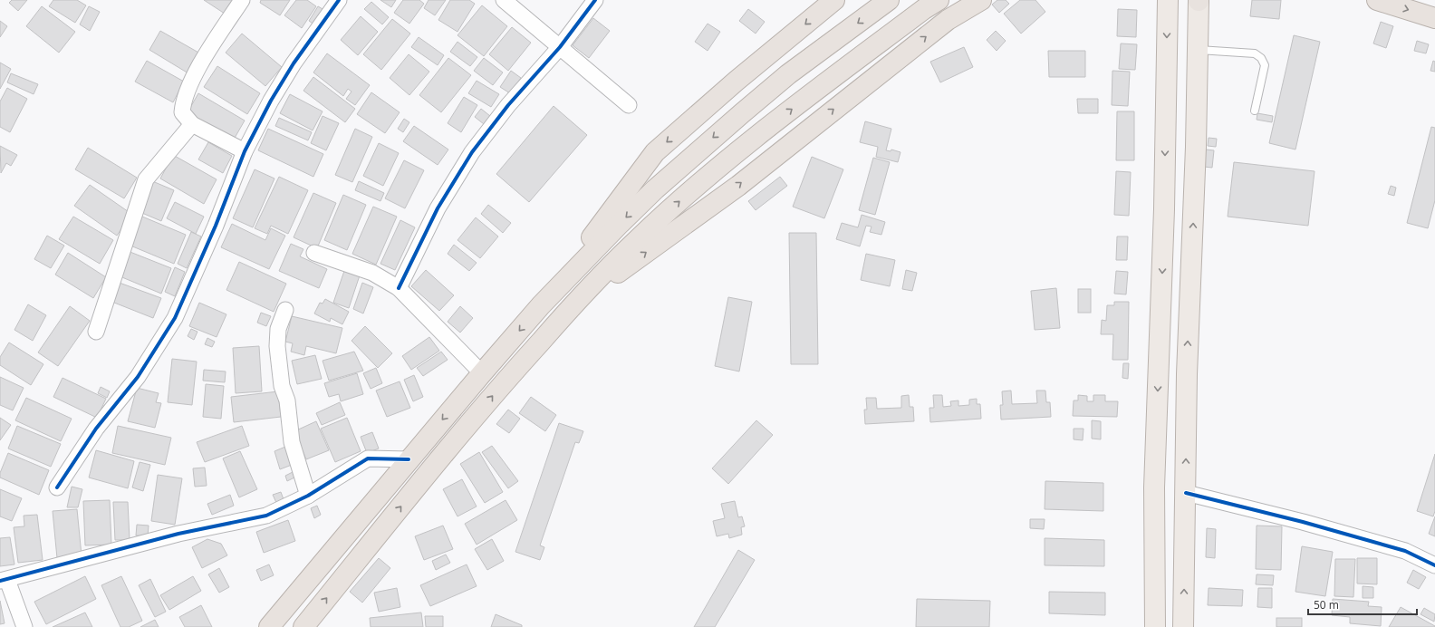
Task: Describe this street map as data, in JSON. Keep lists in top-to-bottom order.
{
  "scale_bar": "50 m"
}
